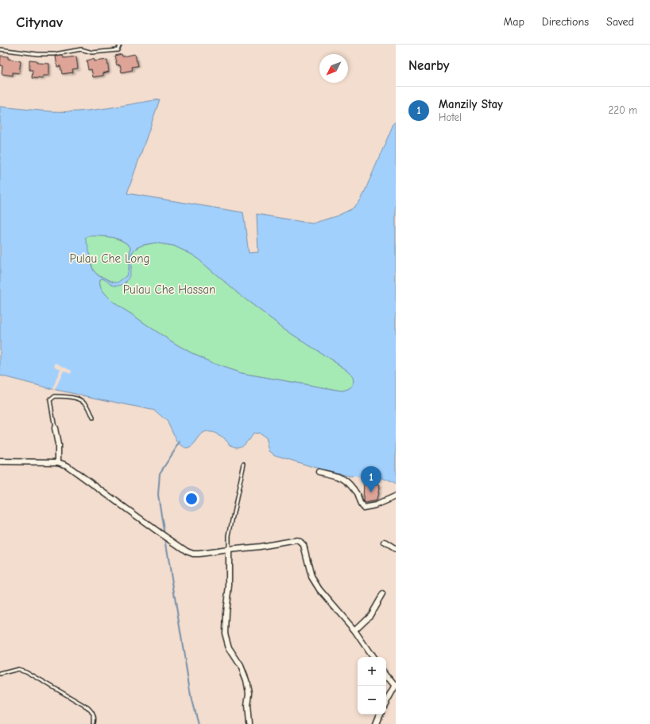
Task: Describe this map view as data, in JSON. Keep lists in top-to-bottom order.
{
  "parks": ["Pulau Che Long", "Pulau Che Hassan"],
  "north": "bottom left",
  "page": {
    "header": "Citynav",
    "nav": ["Map", "Directions", "Saved"],
    "heading": "Nearby",
    "list": [
      {
        "mark": "1",
        "name": "Manzily Stay",
        "note": "Hotel",
        "value": "220 m"
      }
    ],
    "pins": "1",
    "map_buttons": ["+", "−"]
  }
}
